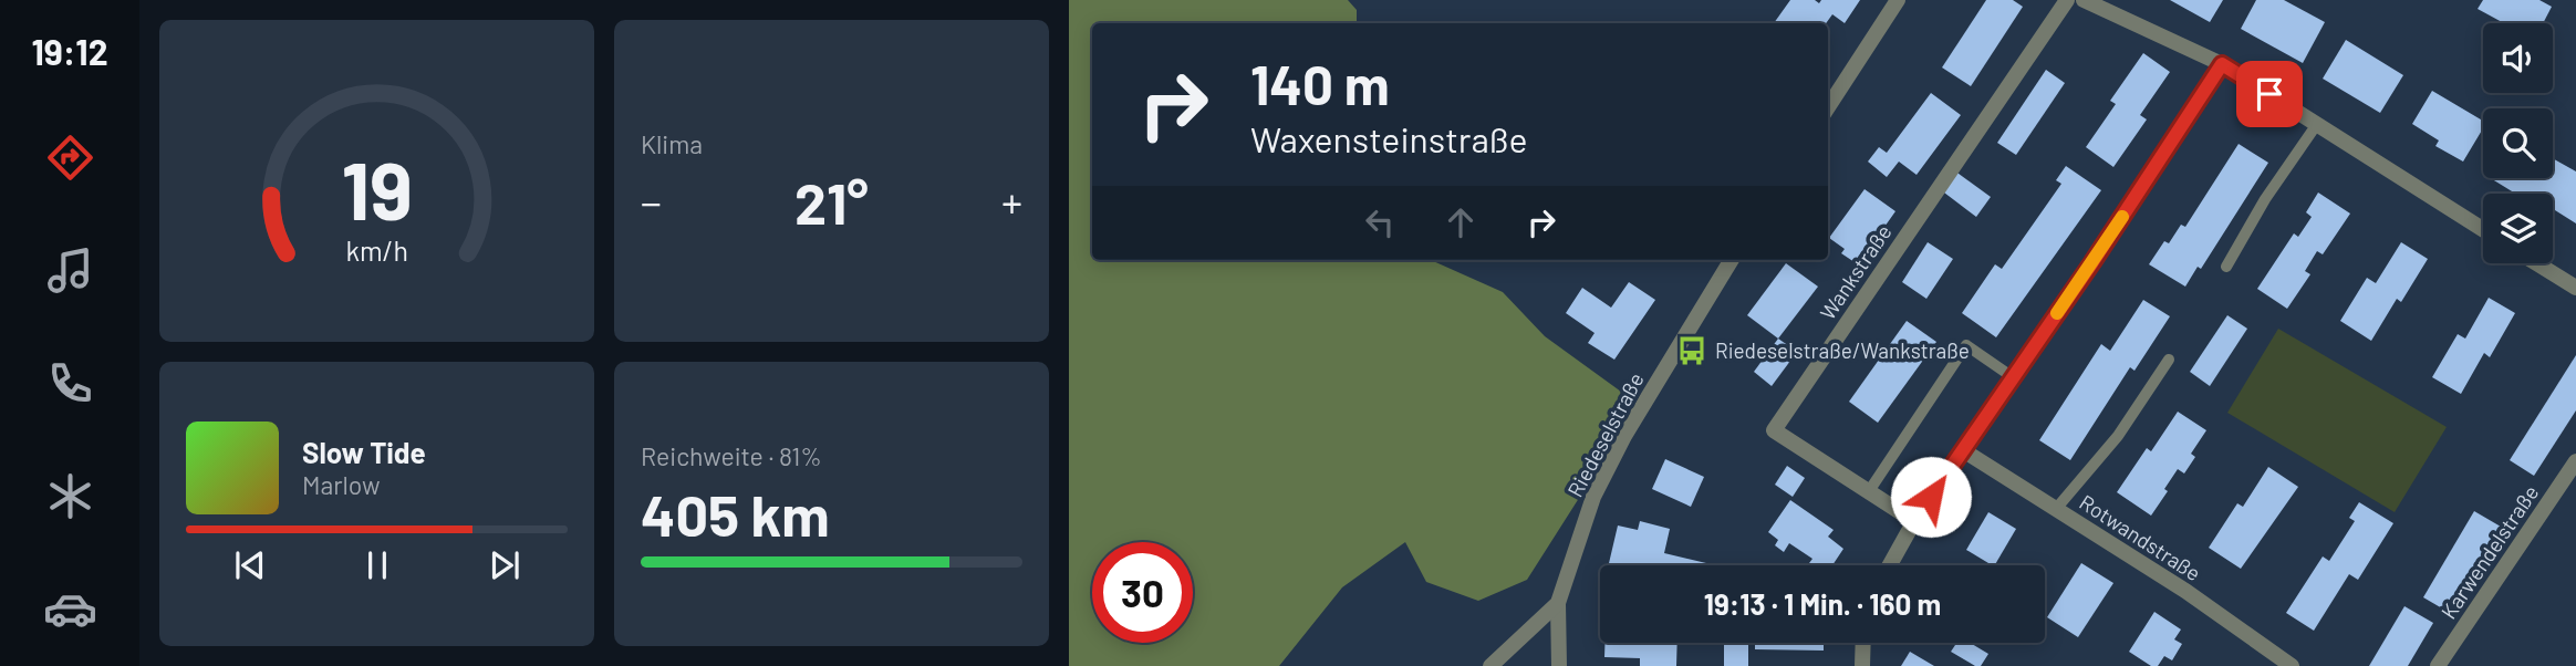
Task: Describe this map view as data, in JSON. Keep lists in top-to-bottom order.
{
  "streets": {
    "street": [
      "Wankstraße",
      "Riedeselstraße",
      "Rotwandstraße",
      "Karwendelstraße"
    ]
  },
  "places": {
    "bus stop": ["Riedeselstraße/Wankstraße"]
  },
  "page": {
    "tabs": "19:12",
    "tile": [
      "Klima",
      ["Reichweite · 81%", "405 km"]
    ],
    "turn": ["140 m", "Waxensteinstraße"],
    "heat": ["−", "21°", "+"],
    "song": ["Slow Tide", "Marlow"],
    "limit": "30",
    "trip": "19:13 · 1 Min. · 160 m",
    "gauge": ["19", "km/h"]
  }
}
